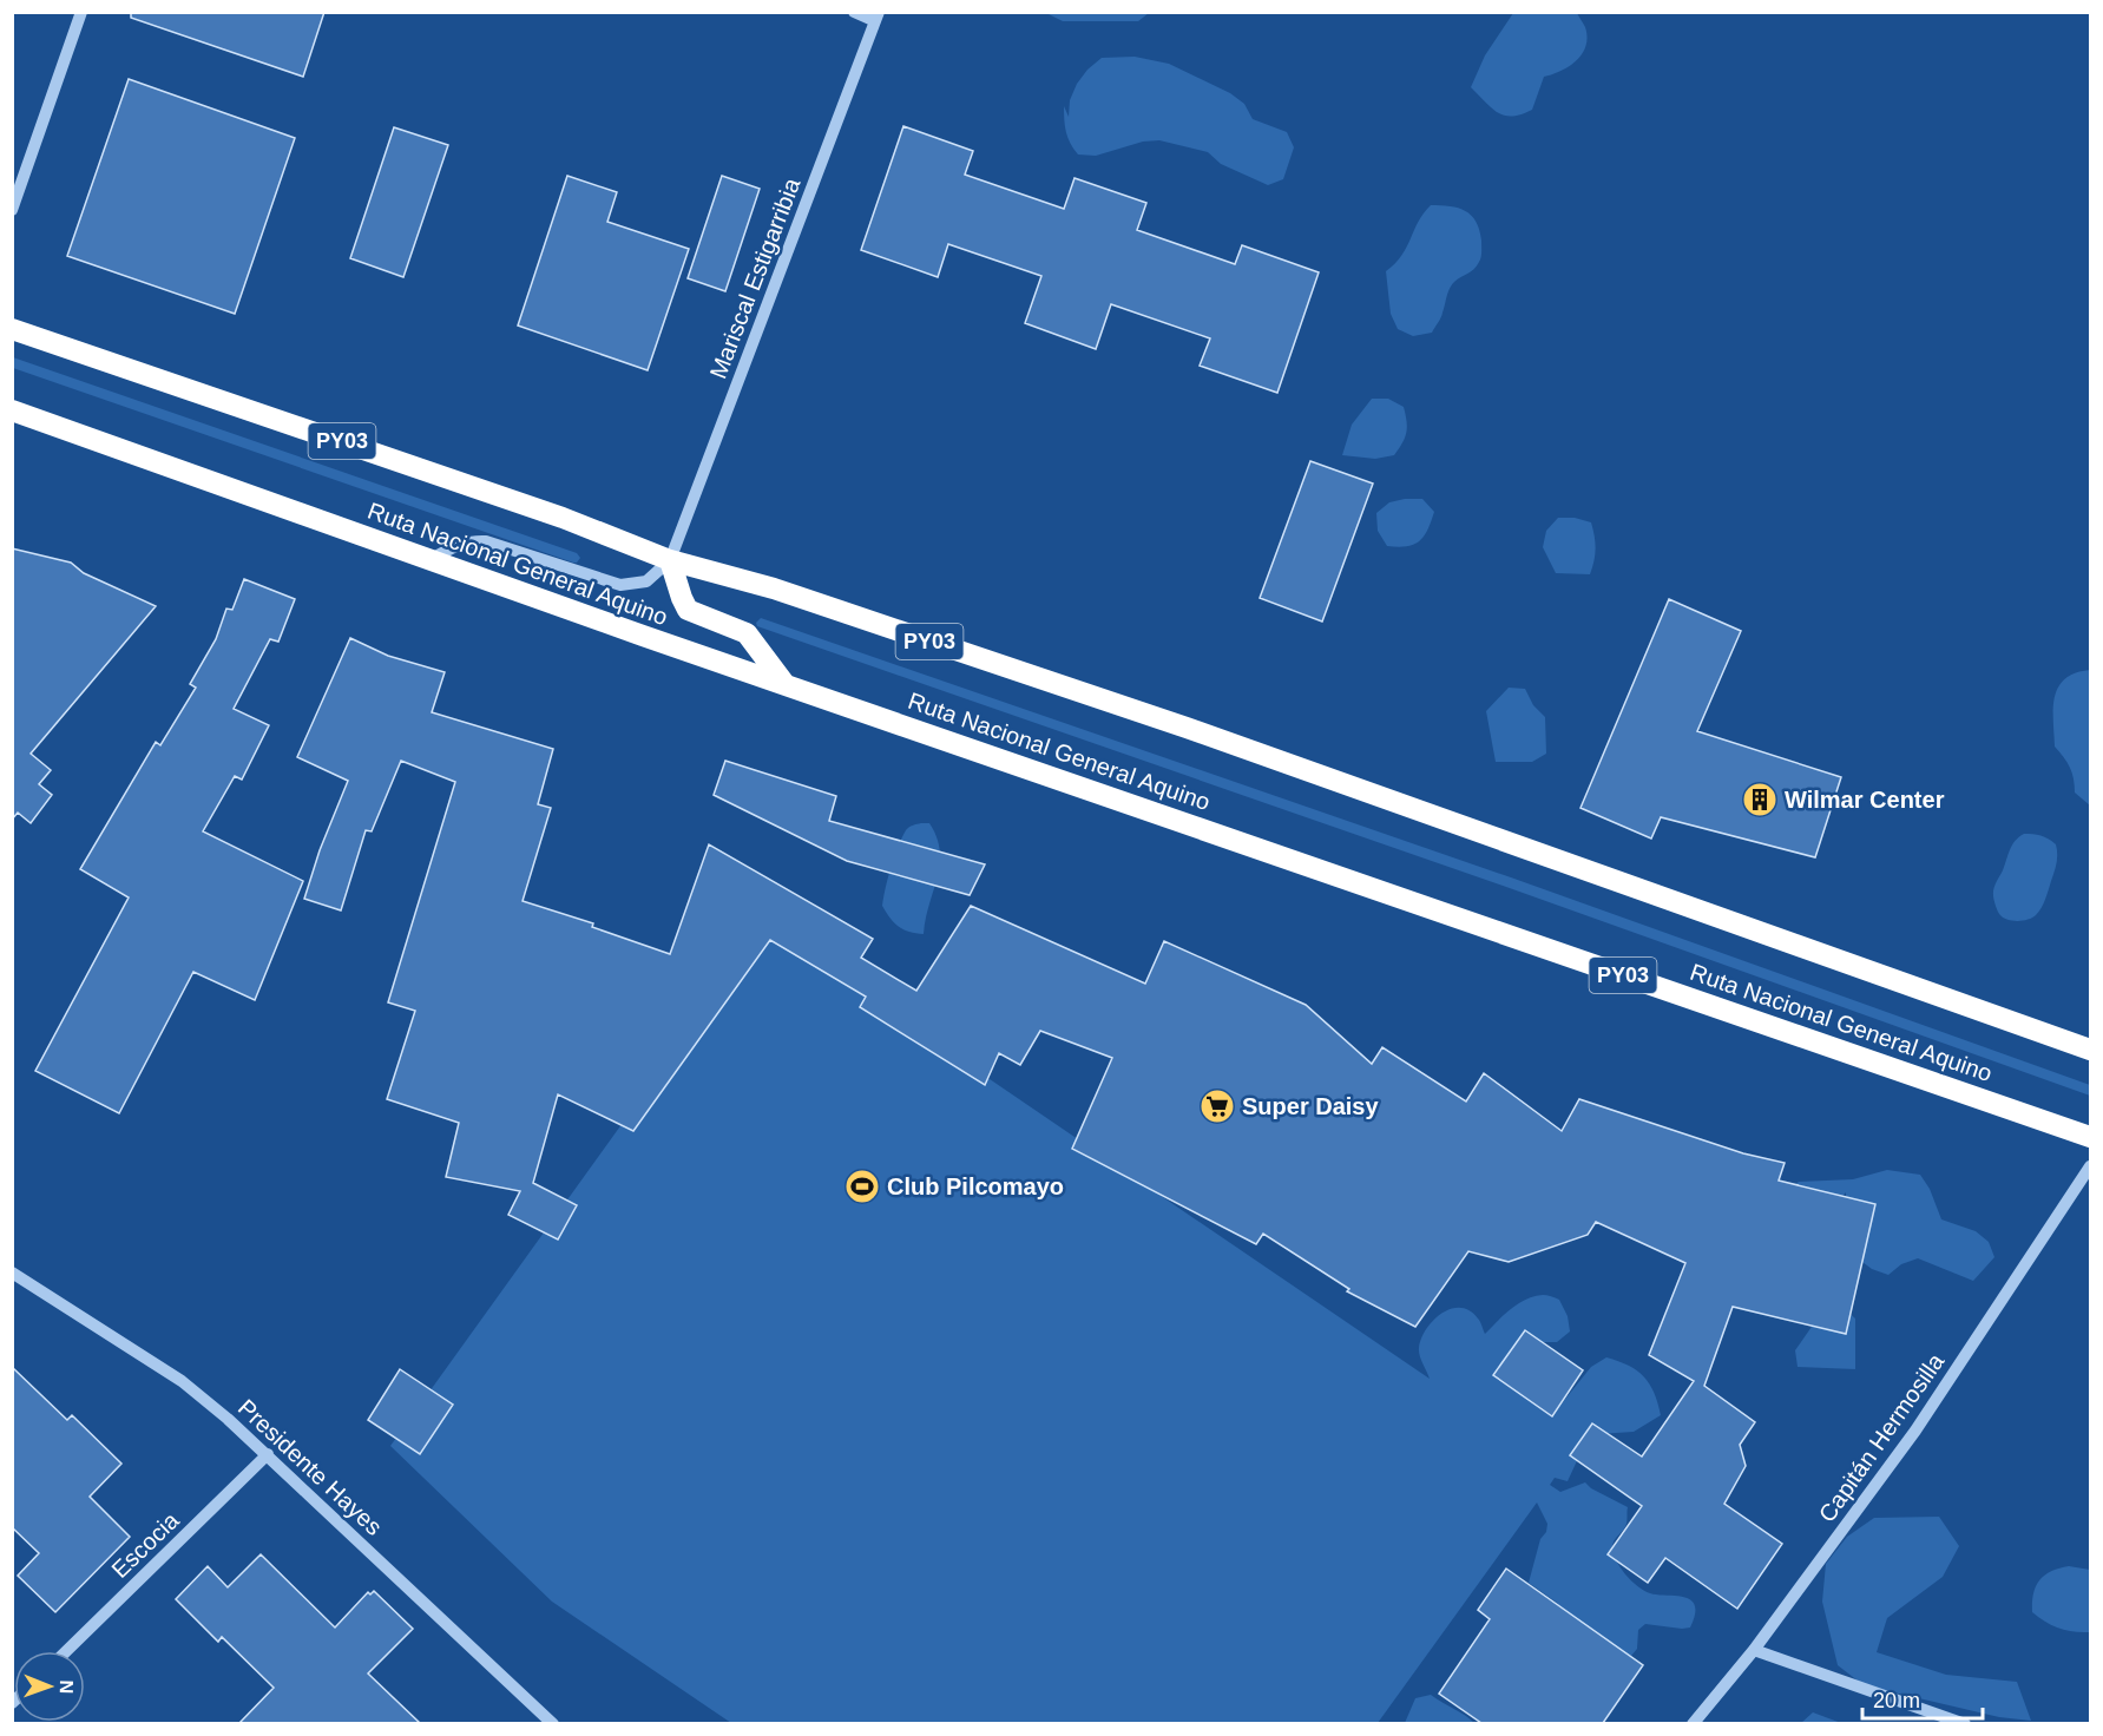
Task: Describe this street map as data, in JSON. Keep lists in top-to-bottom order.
{
  "streets": {
    "highway": ["PY03", "Ruta Nacional General Aquino"],
    "street": [
      "Mariscal Estigarribia",
      "Capitán Hermosilla",
      "Presidente Hayes",
      "Escocia"
    ]
  },
  "crossings": [
    ["Mariscal Estigarribia", "PY03"],
    ["Presidente Hayes", "Escocia"]
  ],
  "places": {
    "building": ["Wilmar Center"],
    "supermarket": ["Super Daisy"],
    "sports": ["Club Pilcomayo"]
  },
  "scale_bar": "20 m",
  "north": "right"
}
